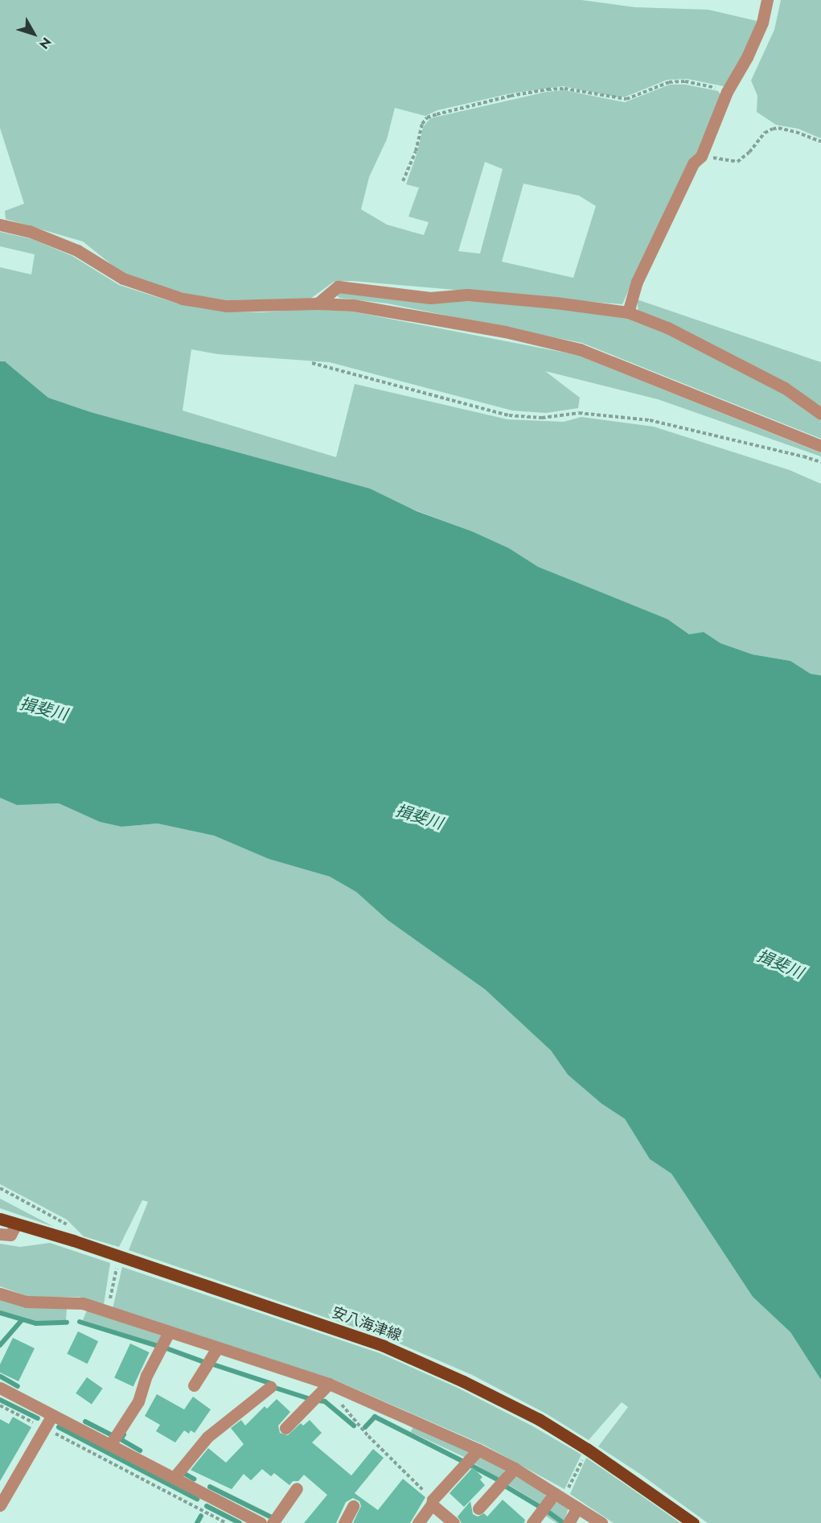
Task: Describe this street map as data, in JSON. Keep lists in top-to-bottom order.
{
  "streets": {
    "main road": ["安八海津線"]
  },
  "water": ["揖斐川"],
  "north": "bottom right"
}
